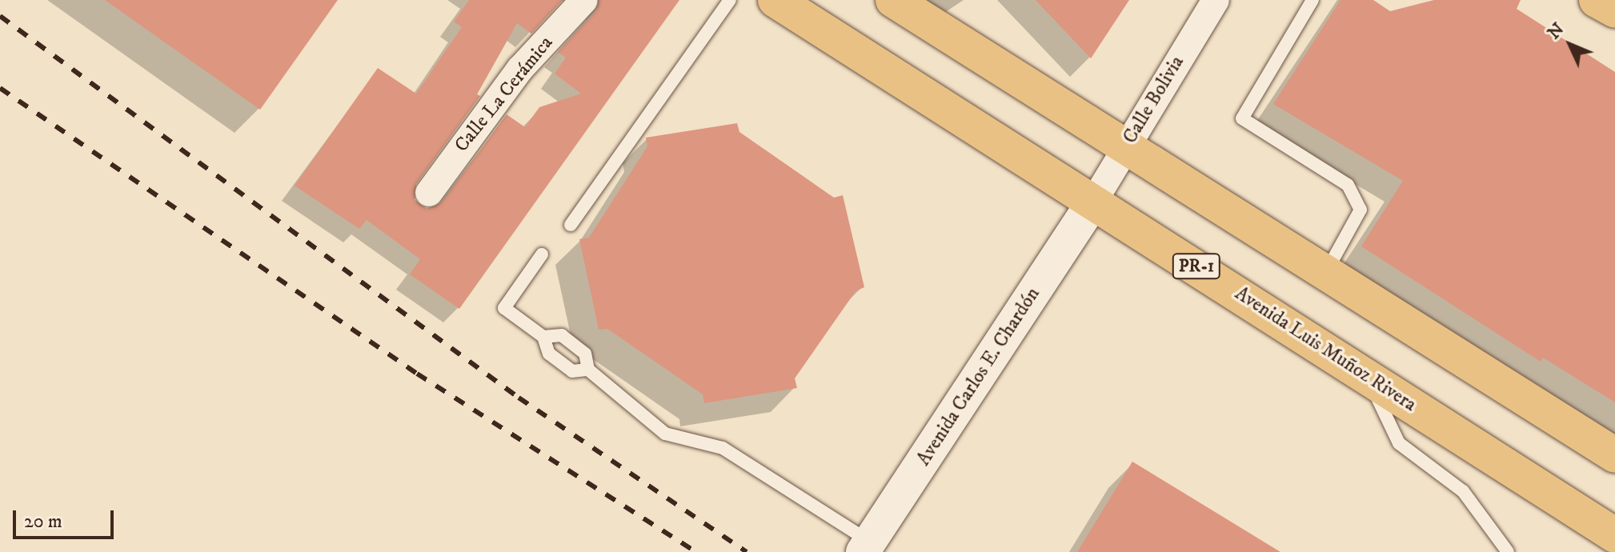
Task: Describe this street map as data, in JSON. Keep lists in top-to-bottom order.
{
  "streets": {
    "main road": ["PR-1", "Avenida Luis Muñoz Rivera"],
    "street": ["Calle La Cerámica", "Calle Bolivia", "Avenida Carlos E. Chardón"]
  },
  "crossings": [
    ["Calle Bolivia", "Avenida Luis Muñoz Rivera"],
    ["Calle Bolivia", "Avenida Carlos E. Chardón"],
    ["Avenida Luis Muñoz Rivera", "Avenida Carlos E. Chardón"]
  ],
  "scale_bar": "20 m",
  "north": "top left"
}
